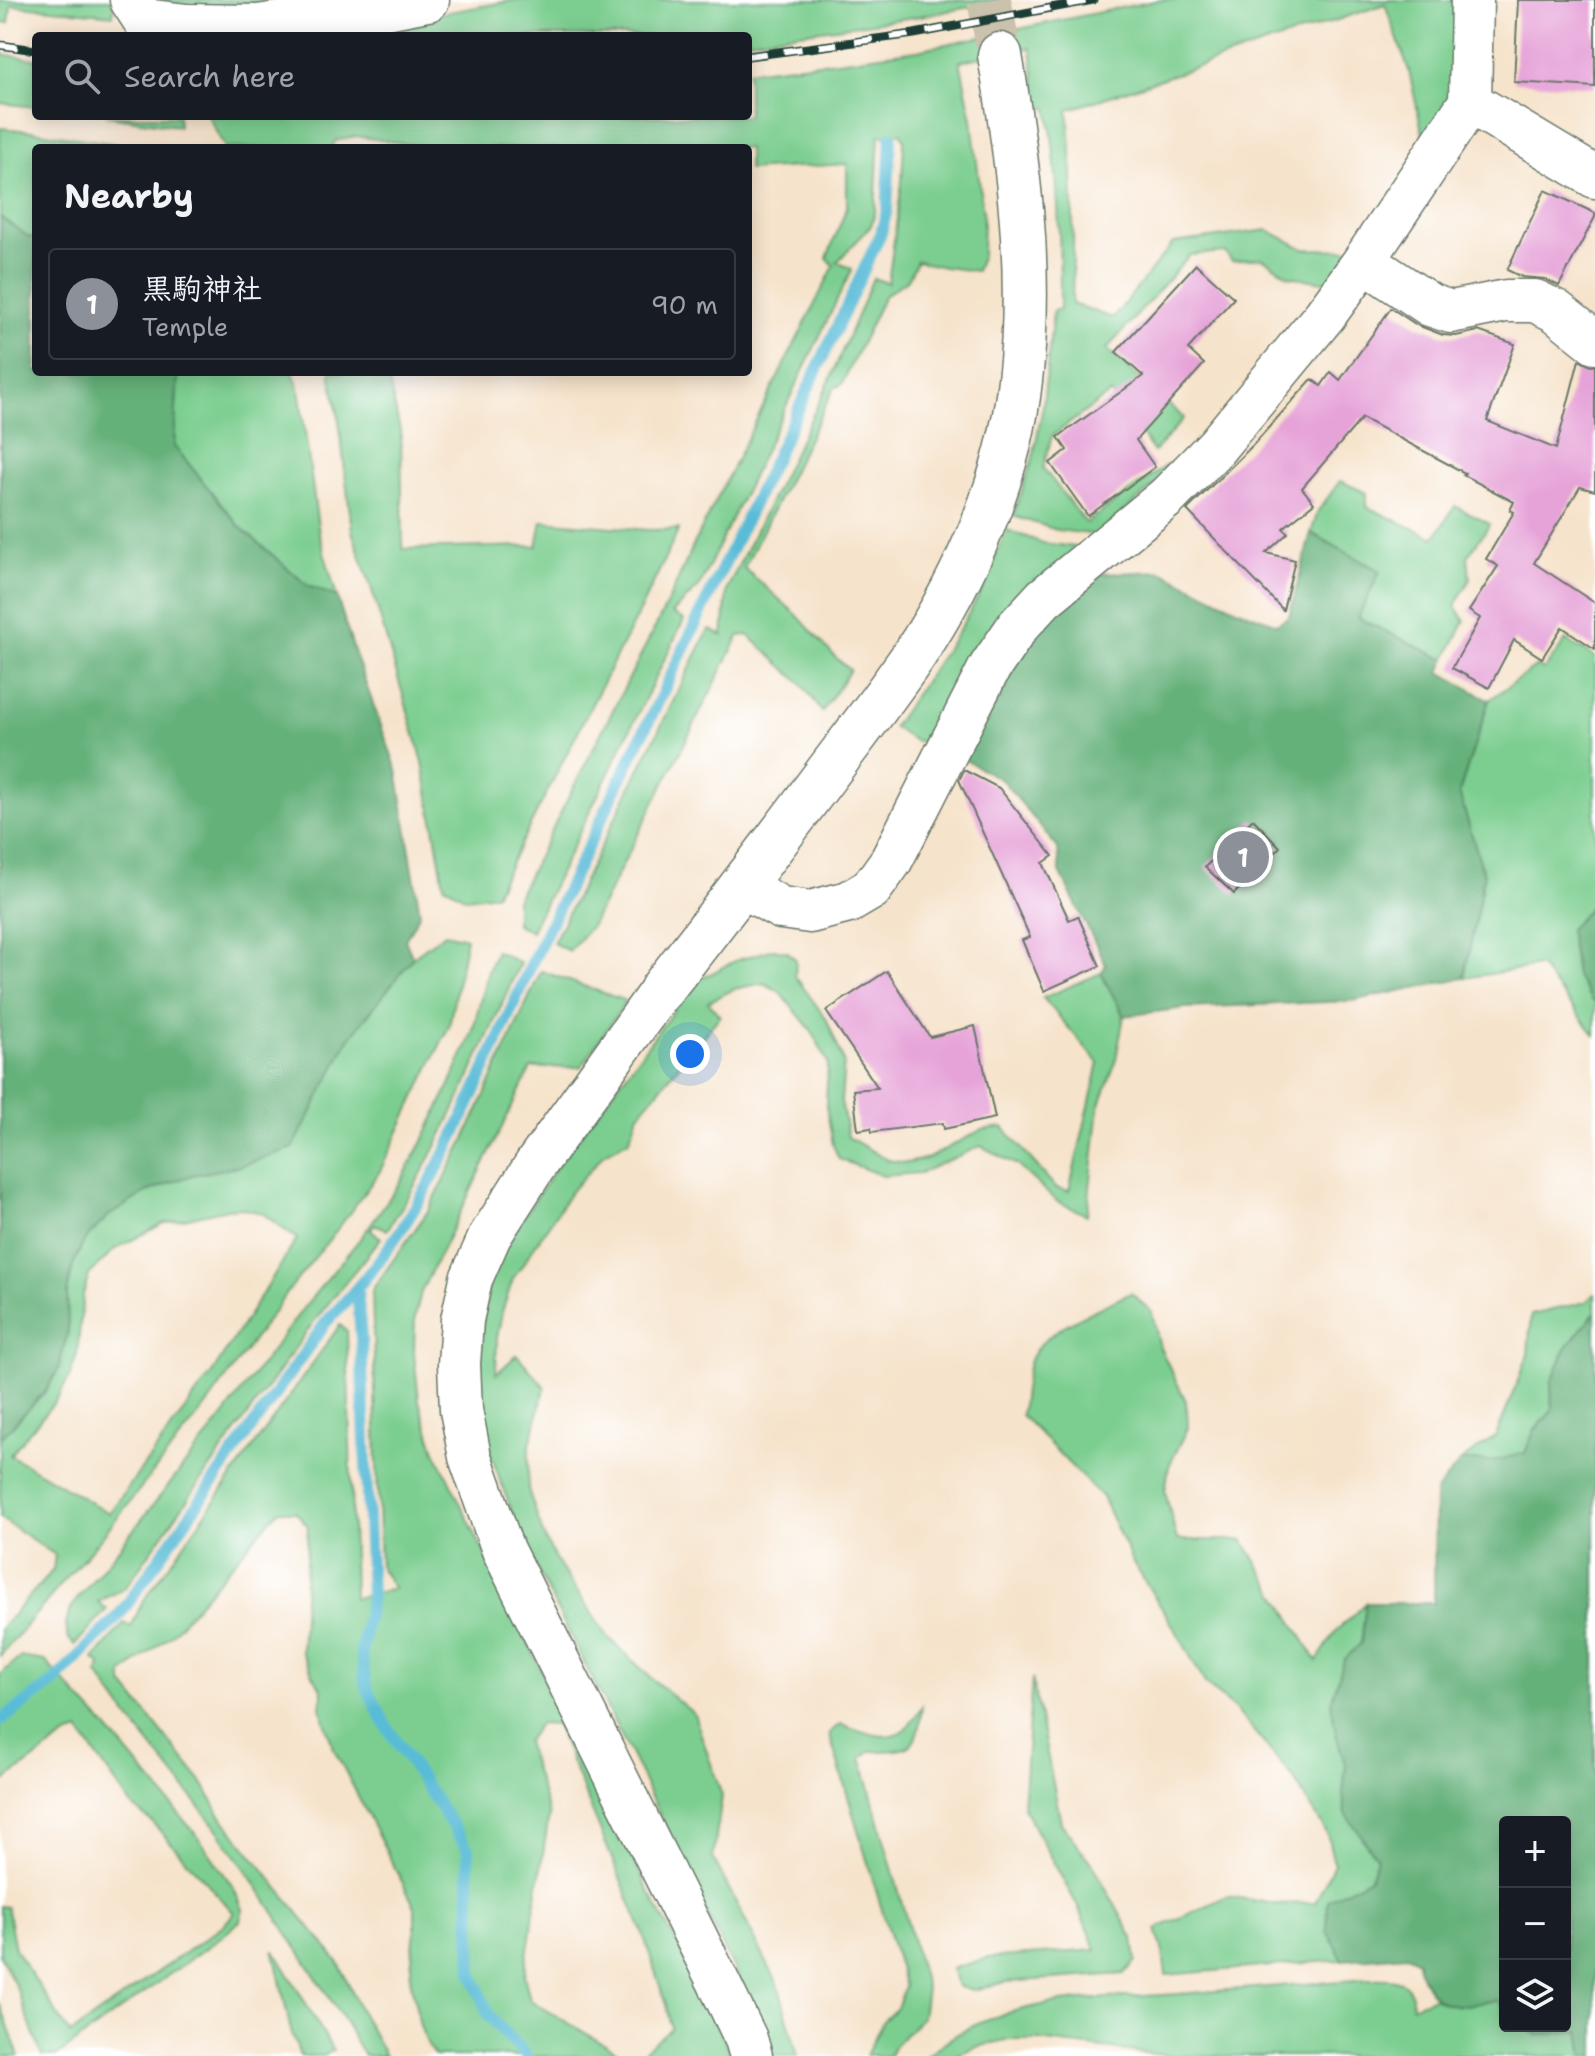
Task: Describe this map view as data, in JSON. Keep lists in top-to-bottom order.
{
  "page": {
    "search": "Search here",
    "heading": "Nearby",
    "list": [
      {
        "mark": "1",
        "name": "黒駒神社",
        "note": "Temple",
        "value": "90 m"
      }
    ],
    "pins": "1",
    "map_buttons": ["+", "−"]
  }
}
